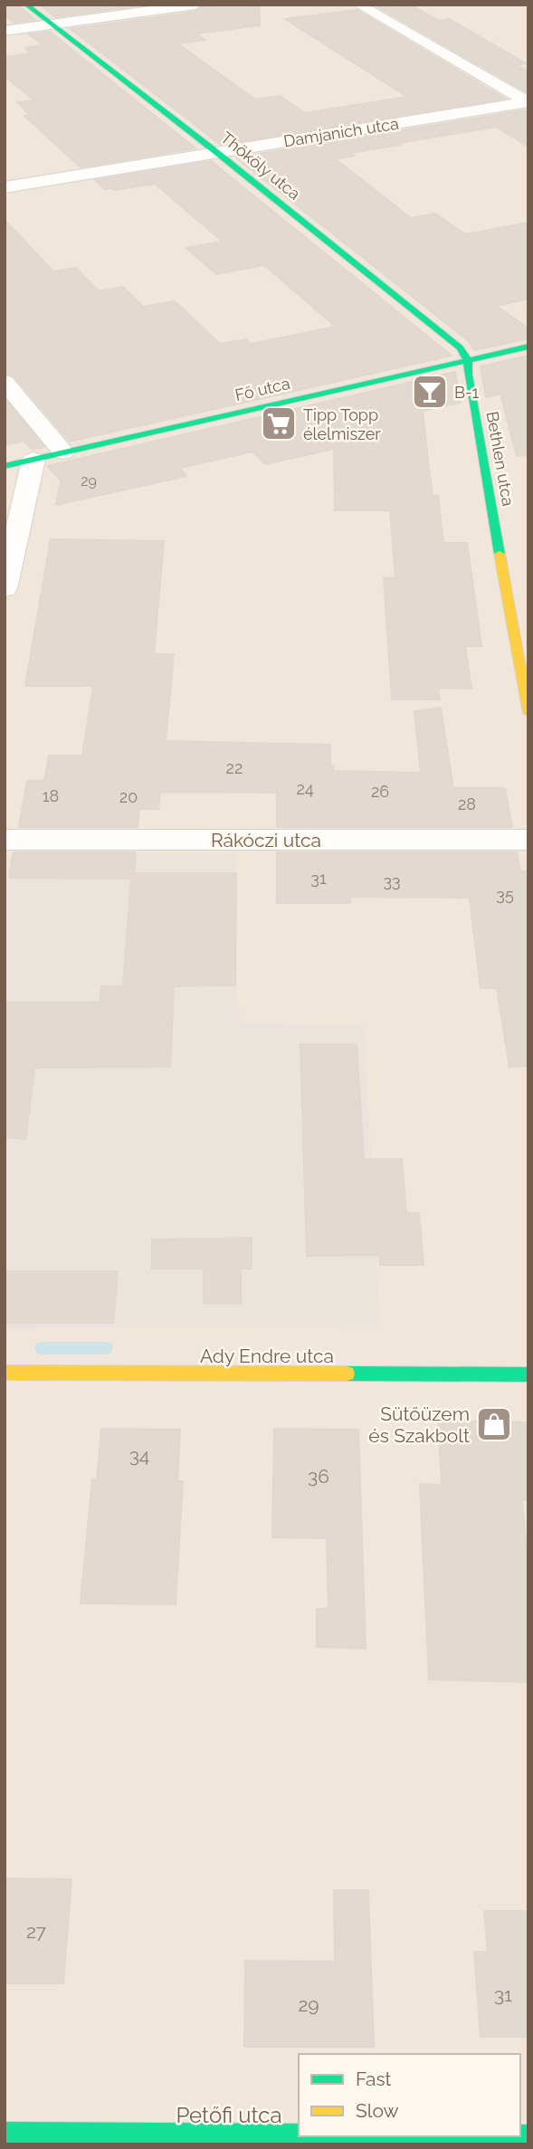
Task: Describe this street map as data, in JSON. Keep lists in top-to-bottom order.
{
  "streets": {
    "street": [
      "Damjanich utca",
      "Thököly utca",
      "Fő utca",
      "Bethlen utca",
      "Rákóczi utca",
      "Ady Endre utca",
      "Petőfi utca"
    ]
  },
  "crossings": [
    ["Damjanich utca", "Thököly utca"],
    ["Thököly utca", "Fő utca"],
    ["Thököly utca", "Bethlen utca"],
    ["Fő utca", "Bethlen utca"]
  ],
  "places": {
    "bar": ["B-1"],
    "supermarket": ["Tipp Topp élelmiszer"],
    "shop": ["Sütőüzem és Szakbolt"]
  },
  "house_numbers": [
    "29",
    "22",
    "24",
    "26",
    "18",
    "20",
    "28",
    "31",
    "33",
    "35",
    "34",
    "36",
    "27",
    "31",
    "29"
  ],
  "legend": ["Fast", "Slow"]
}
